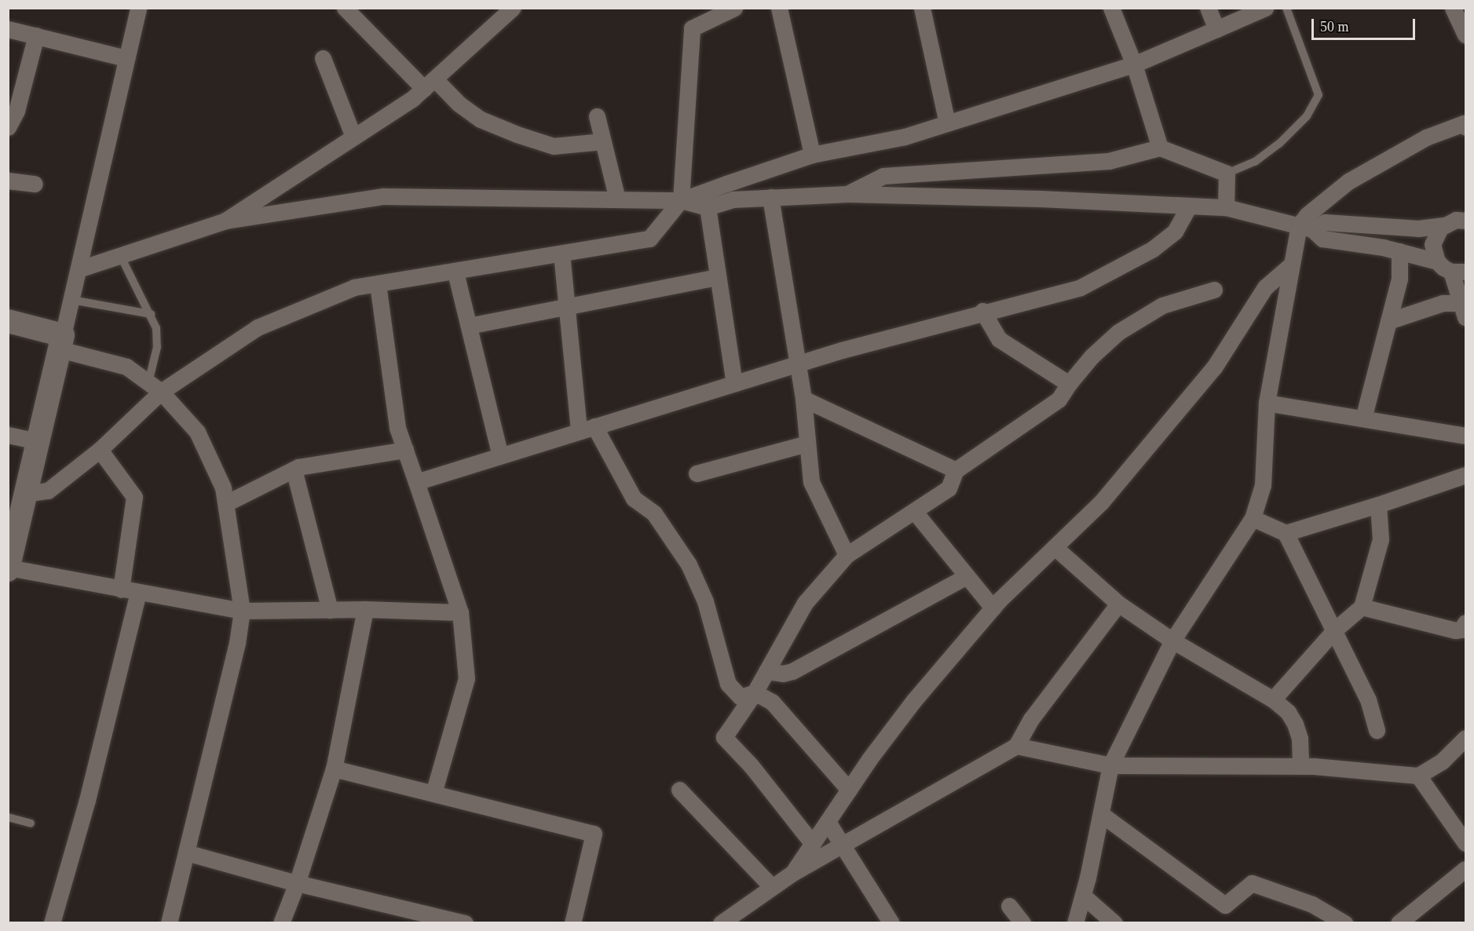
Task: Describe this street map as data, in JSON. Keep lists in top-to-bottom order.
{
  "scale_bar": "50 m"
}
